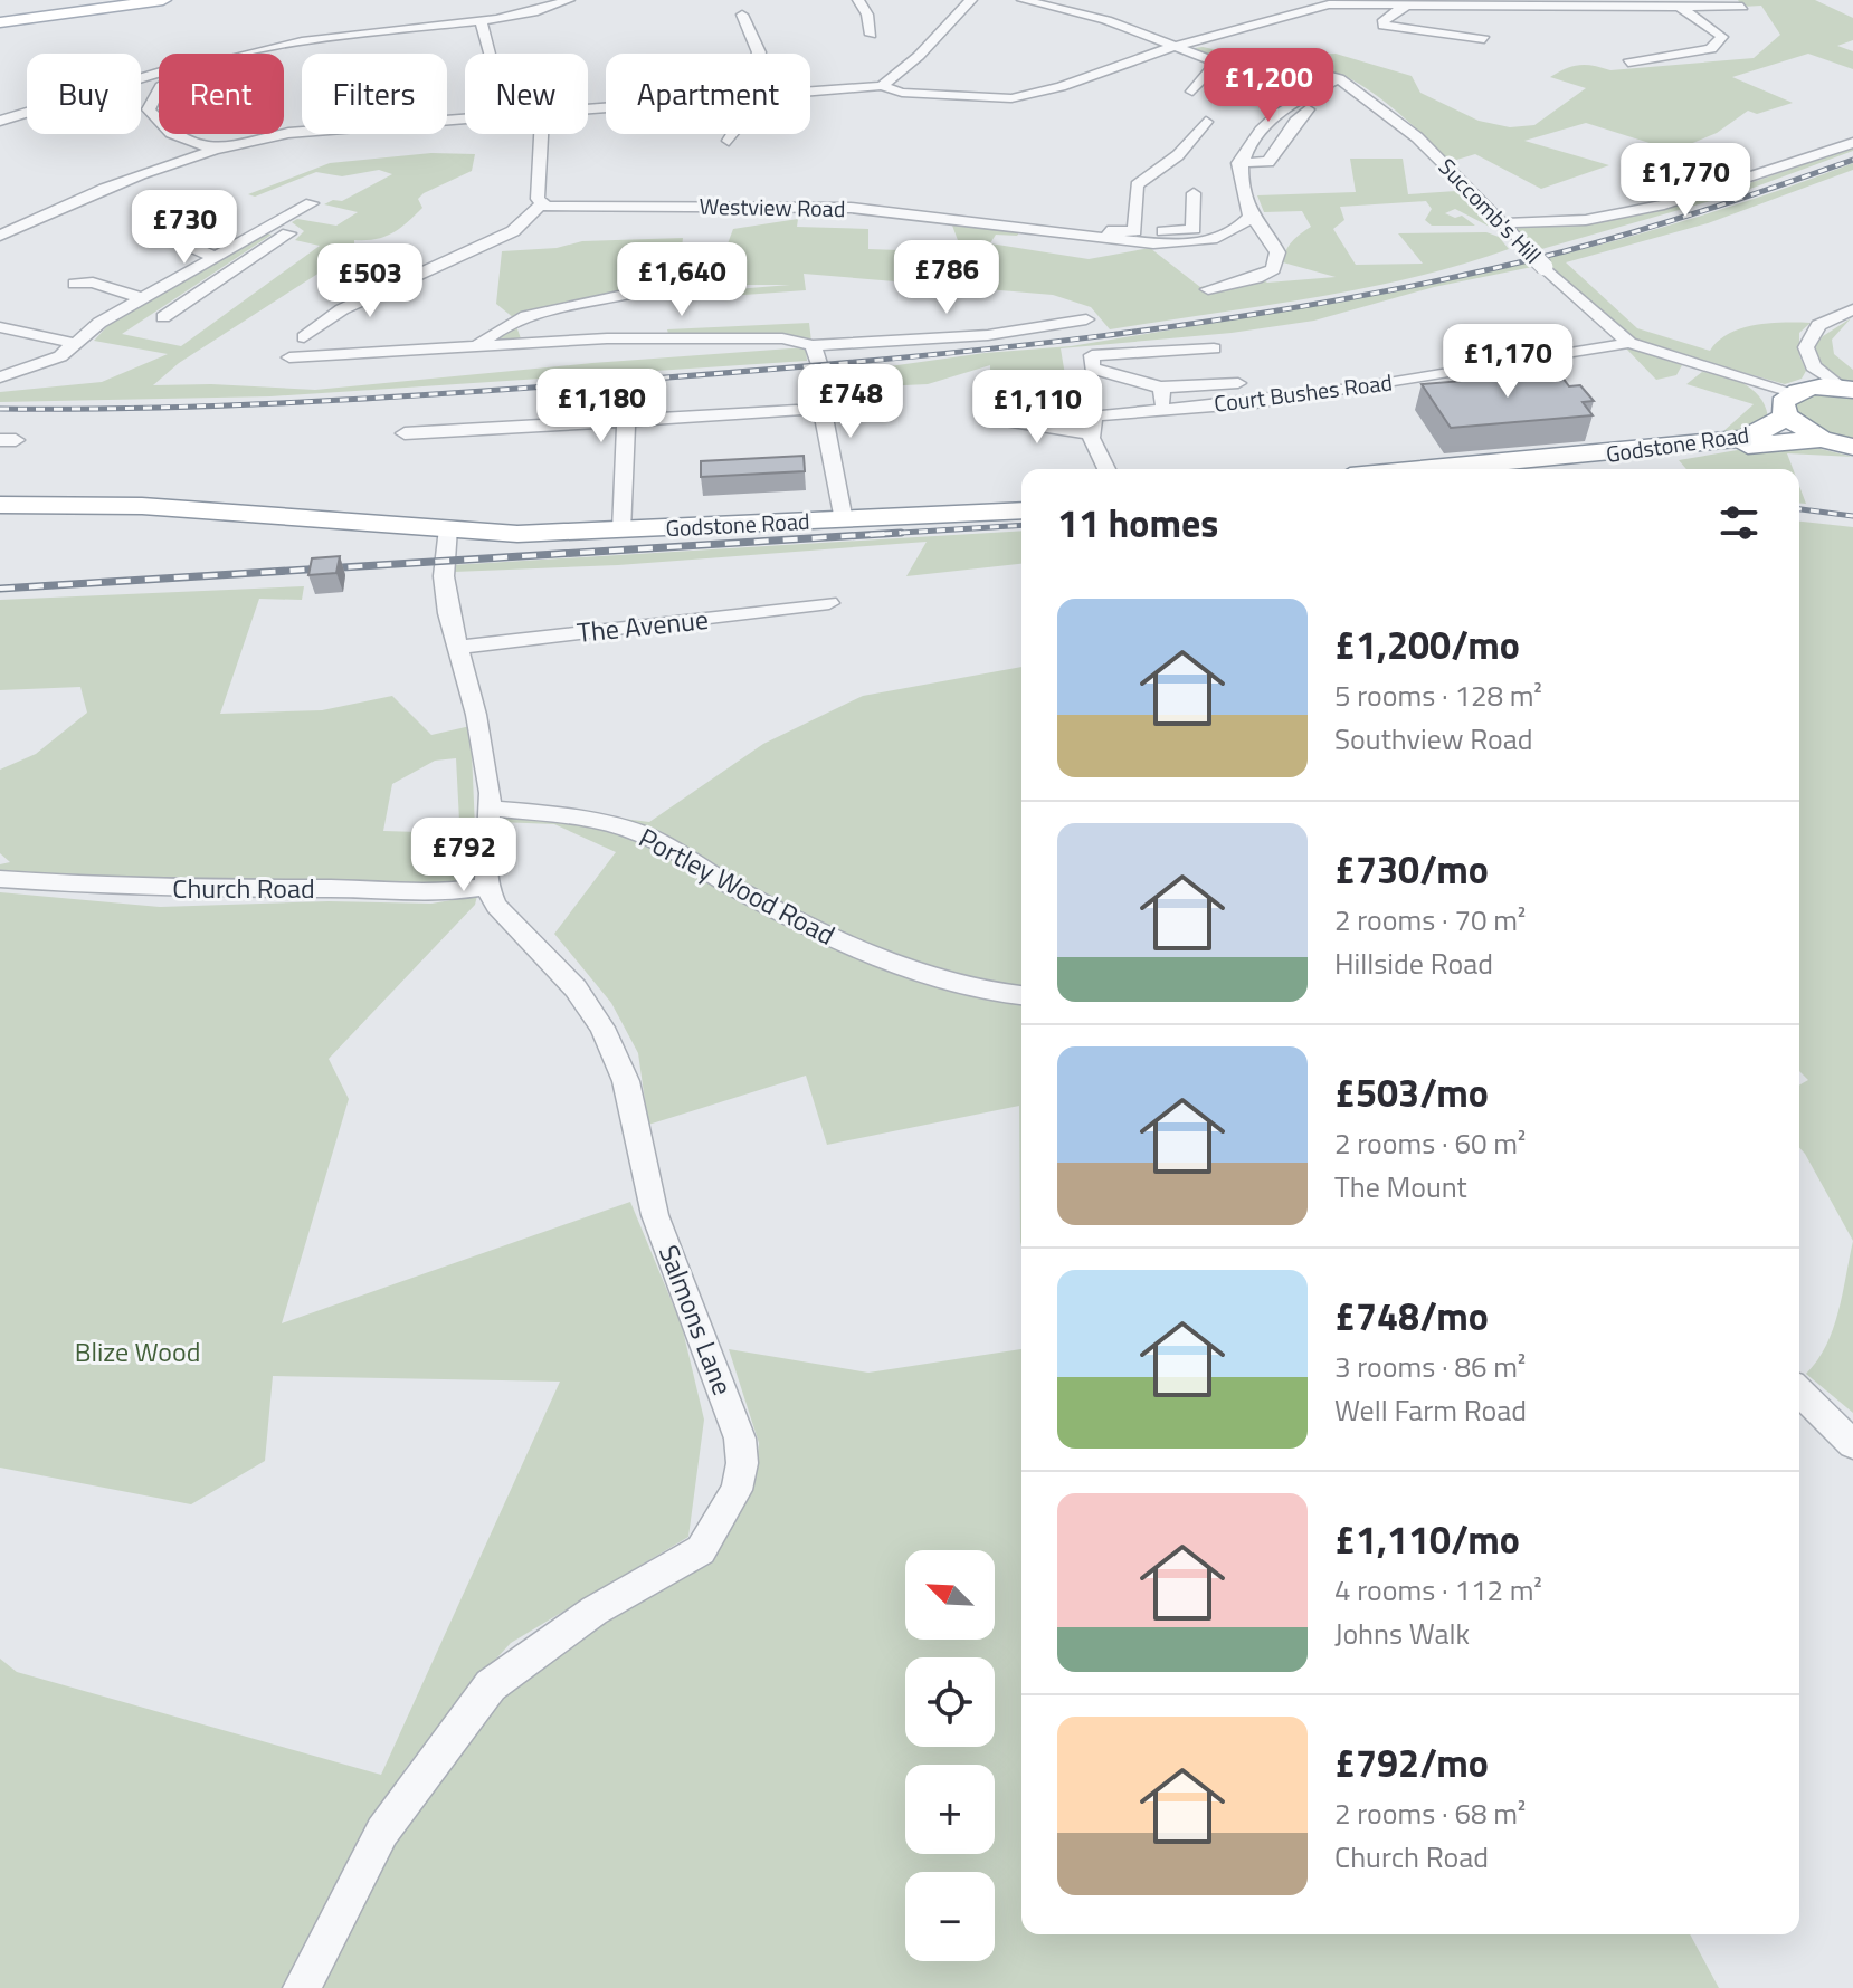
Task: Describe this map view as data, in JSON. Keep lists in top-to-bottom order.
{
  "streets": {
    "highway": ["Godstone Road"],
    "street": [
      "Westview Road",
      "Succomb's Hill",
      "Court Bushes Road",
      "The Avenue",
      "Portley Wood Road",
      "Church Road",
      "Salmons Lane"
    ]
  },
  "crossings": [
    ["Succomb's Hill", "Court Bushes Road"],
    ["Succomb's Hill", "Godstone Road"],
    ["Church Road", "Salmons Lane"]
  ],
  "parks": ["Blize Wood"],
  "north": "top left",
  "page": {
    "price": [
      "£1,200",
      "£1,770",
      "£730",
      "£786",
      "£1,640",
      "£503",
      "£1,170",
      "£748",
      "£1,180",
      "£1,110",
      "£792"
    ],
    "chip": [
      "Buy",
      "Rent",
      "Filters",
      "New",
      "Apartment"
    ],
    "heading": "11 homes",
    "list": [
      {
        "name": "£1,200/mo",
        "note": "5 rooms · 128 m² · Southview Road"
      },
      {
        "name": "£730/mo",
        "note": "2 rooms · 70 m² · Hillside Road"
      },
      {
        "name": "£503/mo",
        "note": "2 rooms · 60 m² · The Mount"
      },
      {
        "name": "£748/mo",
        "note": "3 rooms · 86 m² · Well Farm Road"
      },
      {
        "name": "£1,110/mo",
        "note": "4 rooms · 112 m² · Johns Walk"
      },
      {
        "name": "£792/mo",
        "note": "2 rooms · 68 m² · Church Road"
      }
    ],
    "map_buttons": ["+", "−"]
  }
}
